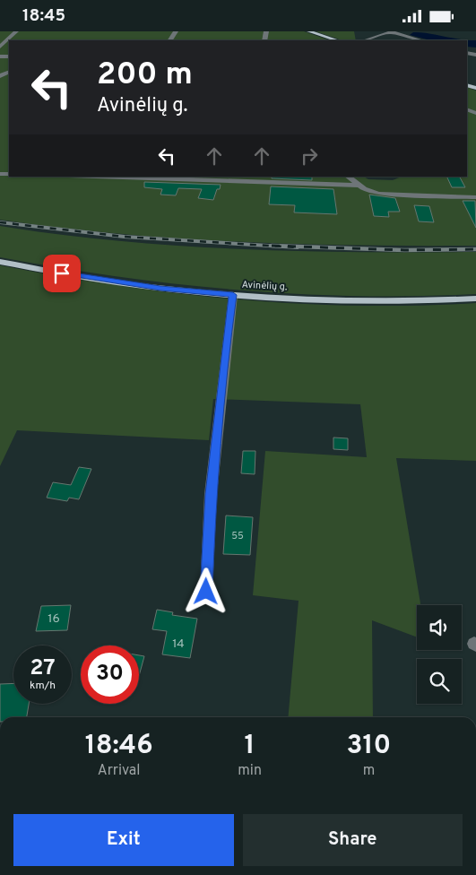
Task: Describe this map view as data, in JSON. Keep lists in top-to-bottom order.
{
  "streets": {
    "main road": ["Avinėlių g."]
  },
  "house_numbers": ["55", "16", "14"],
  "page": {
    "status": "18:45",
    "turn": ["200 m", "Avinėlių g."],
    "speed": "27 km/h",
    "limit": "30",
    "eta": [
      "18:46",
      "Arrival",
      "1",
      "min",
      "310",
      "m"
    ],
    "buttons": ["Exit", "Share"]
  }
}
